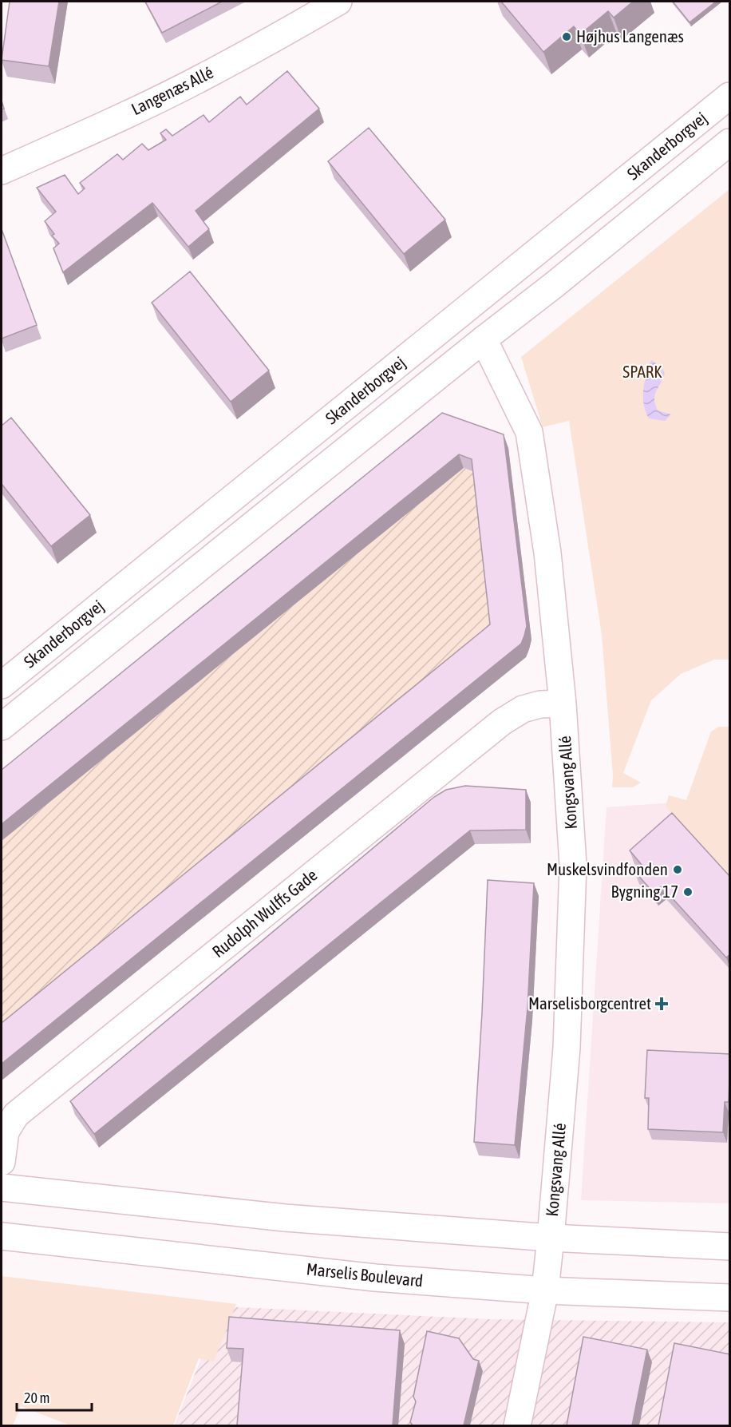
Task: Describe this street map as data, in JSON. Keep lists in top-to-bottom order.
{
  "streets": {
    "street": [
      "Langenæs Allé",
      "Skanderborgvej",
      "Kongsvang Allé",
      "Rudolph Wulffs Gade",
      "Marselis Boulevard"
    ]
  },
  "crossings": [
    ["Skanderborgvej", "Kongsvang Allé"],
    ["Kongsvang Allé", "Rudolph Wulffs Gade"],
    ["Kongsvang Allé", "Marselis Boulevard"]
  ],
  "parks": ["SPARK"],
  "places": {
    "other": ["Højhus Langenæs", "Muskelsvindfonden", "Bygning 17"],
    "health": ["Marselisborgcentret"]
  },
  "scale_bar": "20 m"
}
